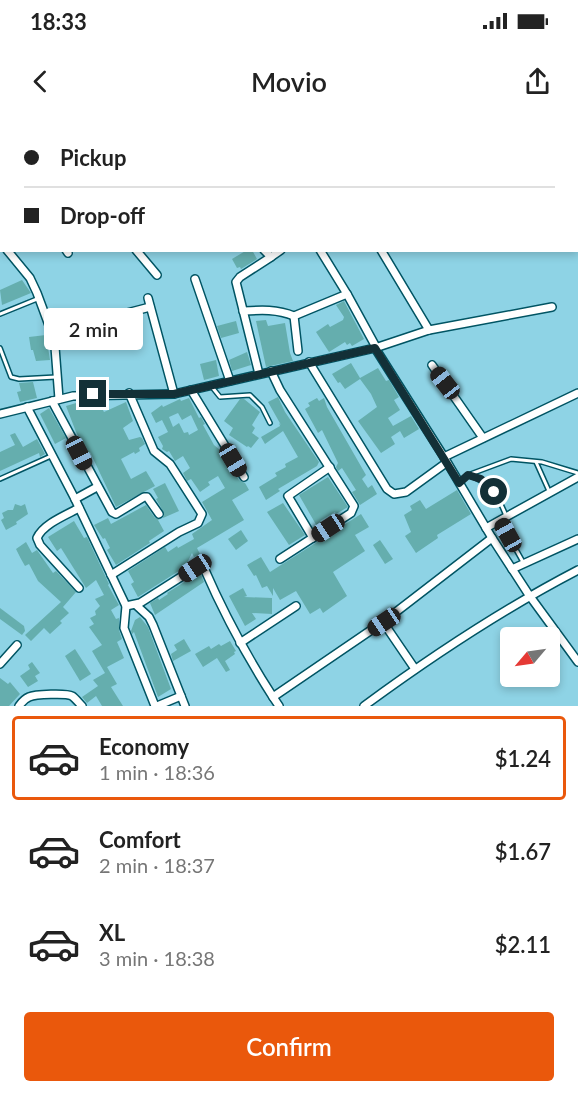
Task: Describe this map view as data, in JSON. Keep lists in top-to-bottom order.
{
  "north": "bottom left",
  "page": {
    "status": "18:33",
    "header": "Movio",
    "banner": ["Pickup", "Drop-off"],
    "bubble": "2 min",
    "list": [
      {
        "name": "Economy",
        "note": "1 min · 18:36",
        "value": "$1.24"
      },
      {
        "name": "Comfort",
        "note": "2 min · 18:37",
        "value": "$1.67"
      },
      {
        "name": "XL",
        "note": "3 min · 18:38",
        "value": "$2.11"
      }
    ],
    "buttons": "Confirm"
  }
}
